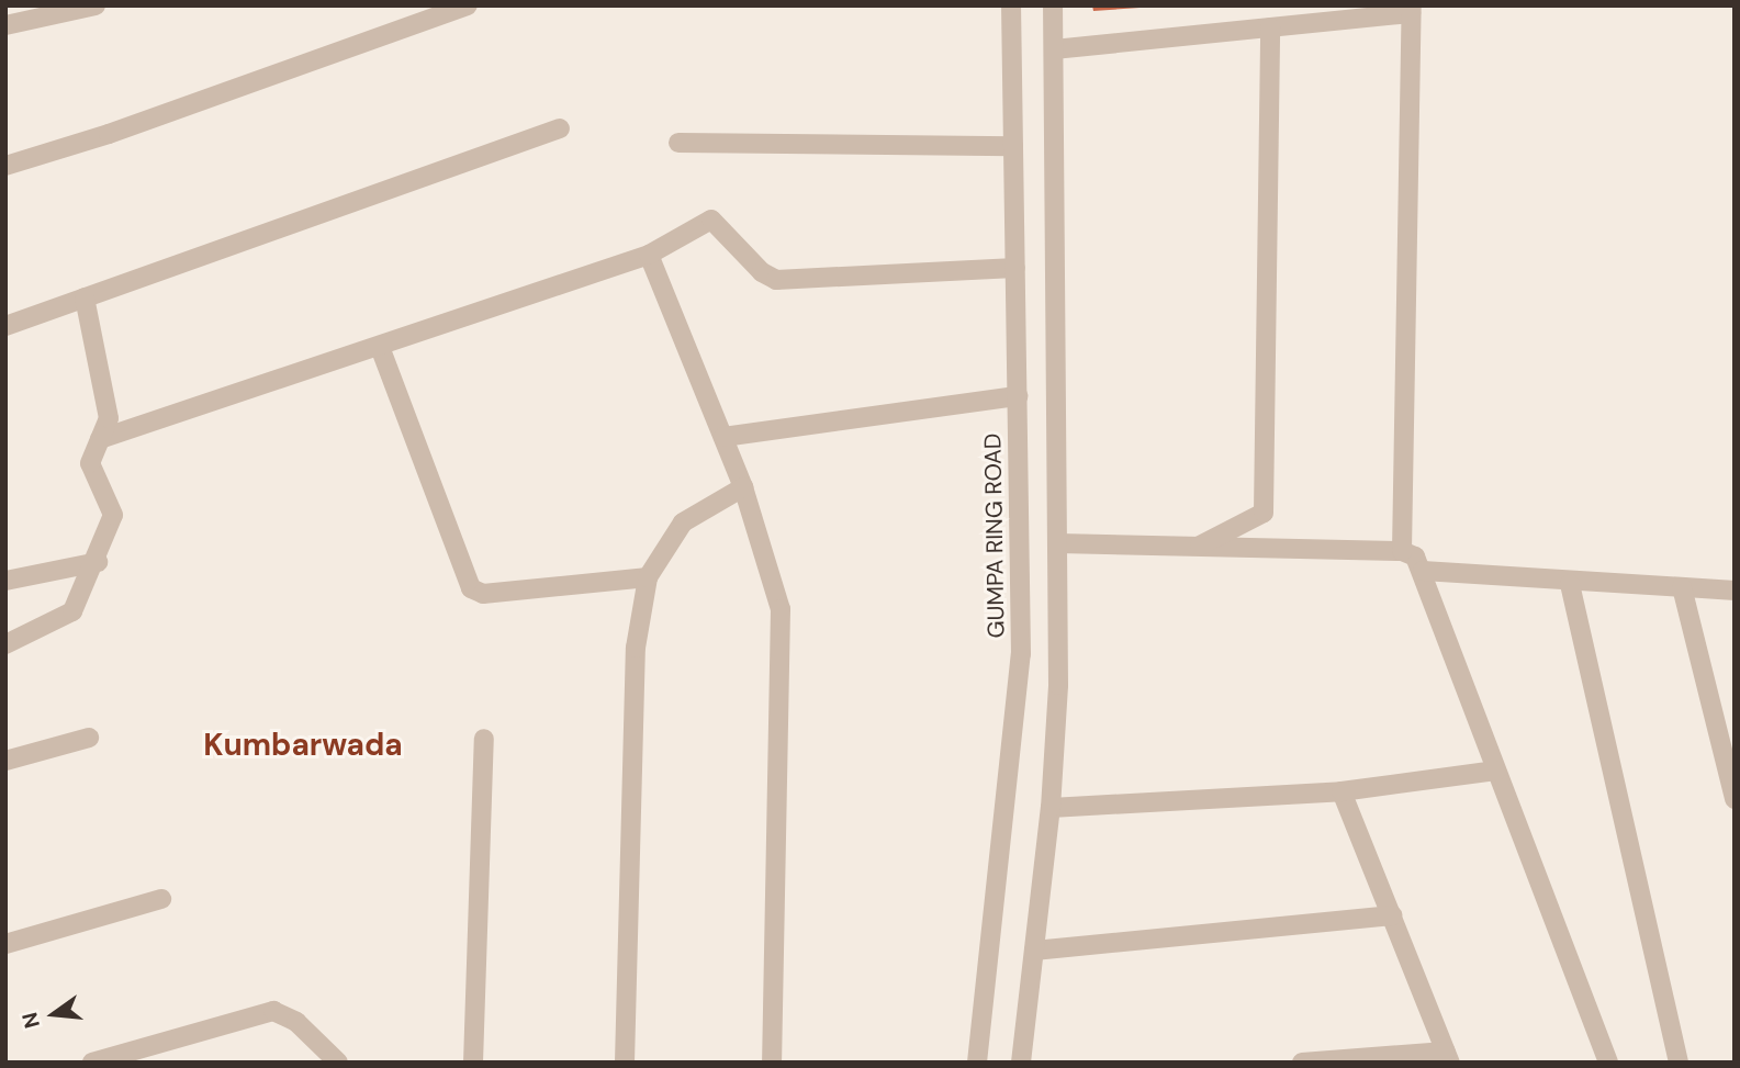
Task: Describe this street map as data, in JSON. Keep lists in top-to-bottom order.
{
  "streets": {
    "street": ["GUMPA RING ROAD"]
  },
  "districts": ["Kumbarwada"],
  "north": "left"
}
